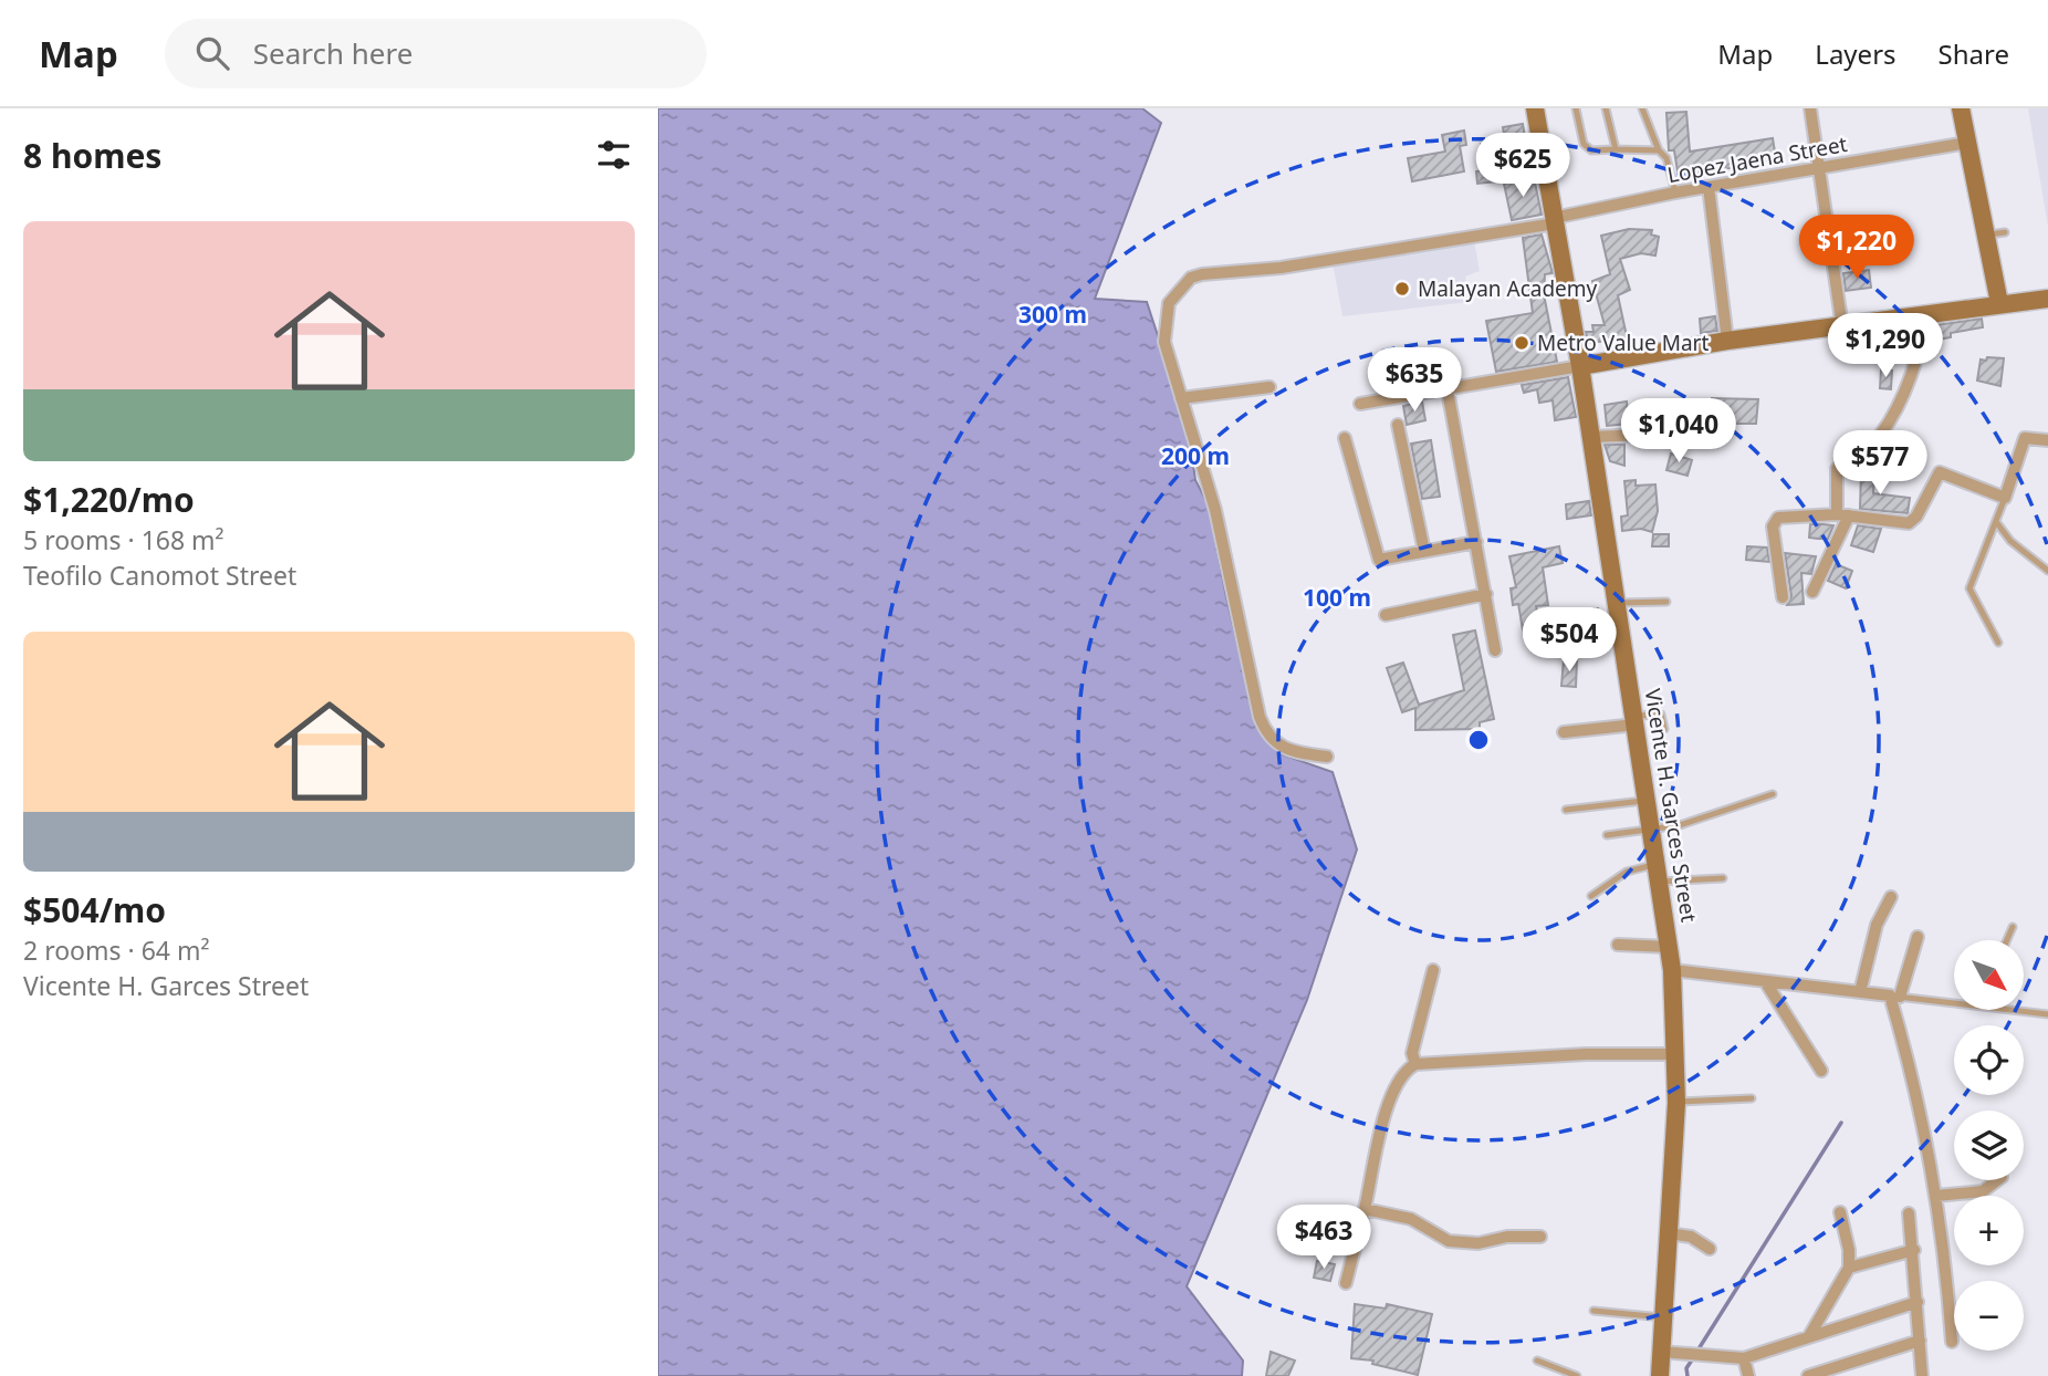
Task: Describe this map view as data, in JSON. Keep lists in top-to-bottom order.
{
  "streets": {
    "street": ["Lopez Jaena Street", "Vicente H. Garces Street"]
  },
  "crossings": [
    ["Lopez Jaena Street", "Vicente H. Garces Street"]
  ],
  "places": ["Malayan Academy", "Metro Value Mart"],
  "north": "bottom right",
  "page": {
    "header": "Map",
    "search": "Search here",
    "nav": ["Map", "Layers", "Share"],
    "heading": "8 homes",
    "price": [
      "$625",
      "$1,220",
      "$1,290",
      "$635",
      "$1,040",
      "$577",
      "$504",
      "$463"
    ],
    "list": [
      {
        "name": "$1,220/mo",
        "note": "5 rooms · 168 m² · Teofilo Canomot Street"
      },
      {
        "name": "$504/mo",
        "note": "2 rooms · 64 m² · Vicente H. Garces Street"
      }
    ],
    "map_buttons": ["+", "−"]
  },
  "rings": ["300 m", "200 m", "100 m"]
}
